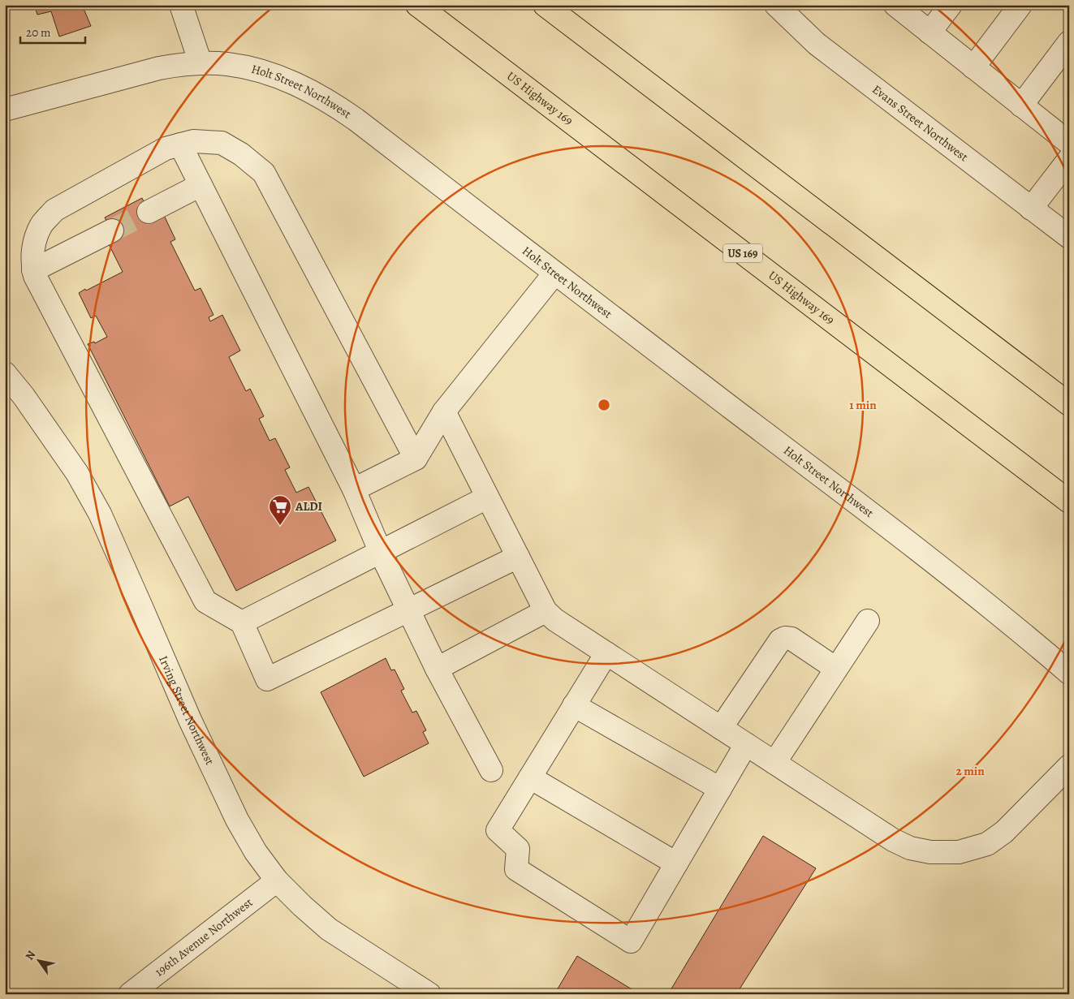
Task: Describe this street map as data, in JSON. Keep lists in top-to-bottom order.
{
  "streets": {
    "highway": ["US Highway 169", "US 169"],
    "street": [
      "Holt Street Northwest",
      "Evans Street Northwest",
      "Irving Street Northwest",
      "196th Avenue Northwest"
    ]
  },
  "crossings": [
    ["Irving Street Northwest", "196th Avenue Northwest"]
  ],
  "places": {
    "supermarket": ["ALDI"]
  },
  "scale_bar": "20 m",
  "north": "top left",
  "rings": ["1 min", "2 min"]
}
